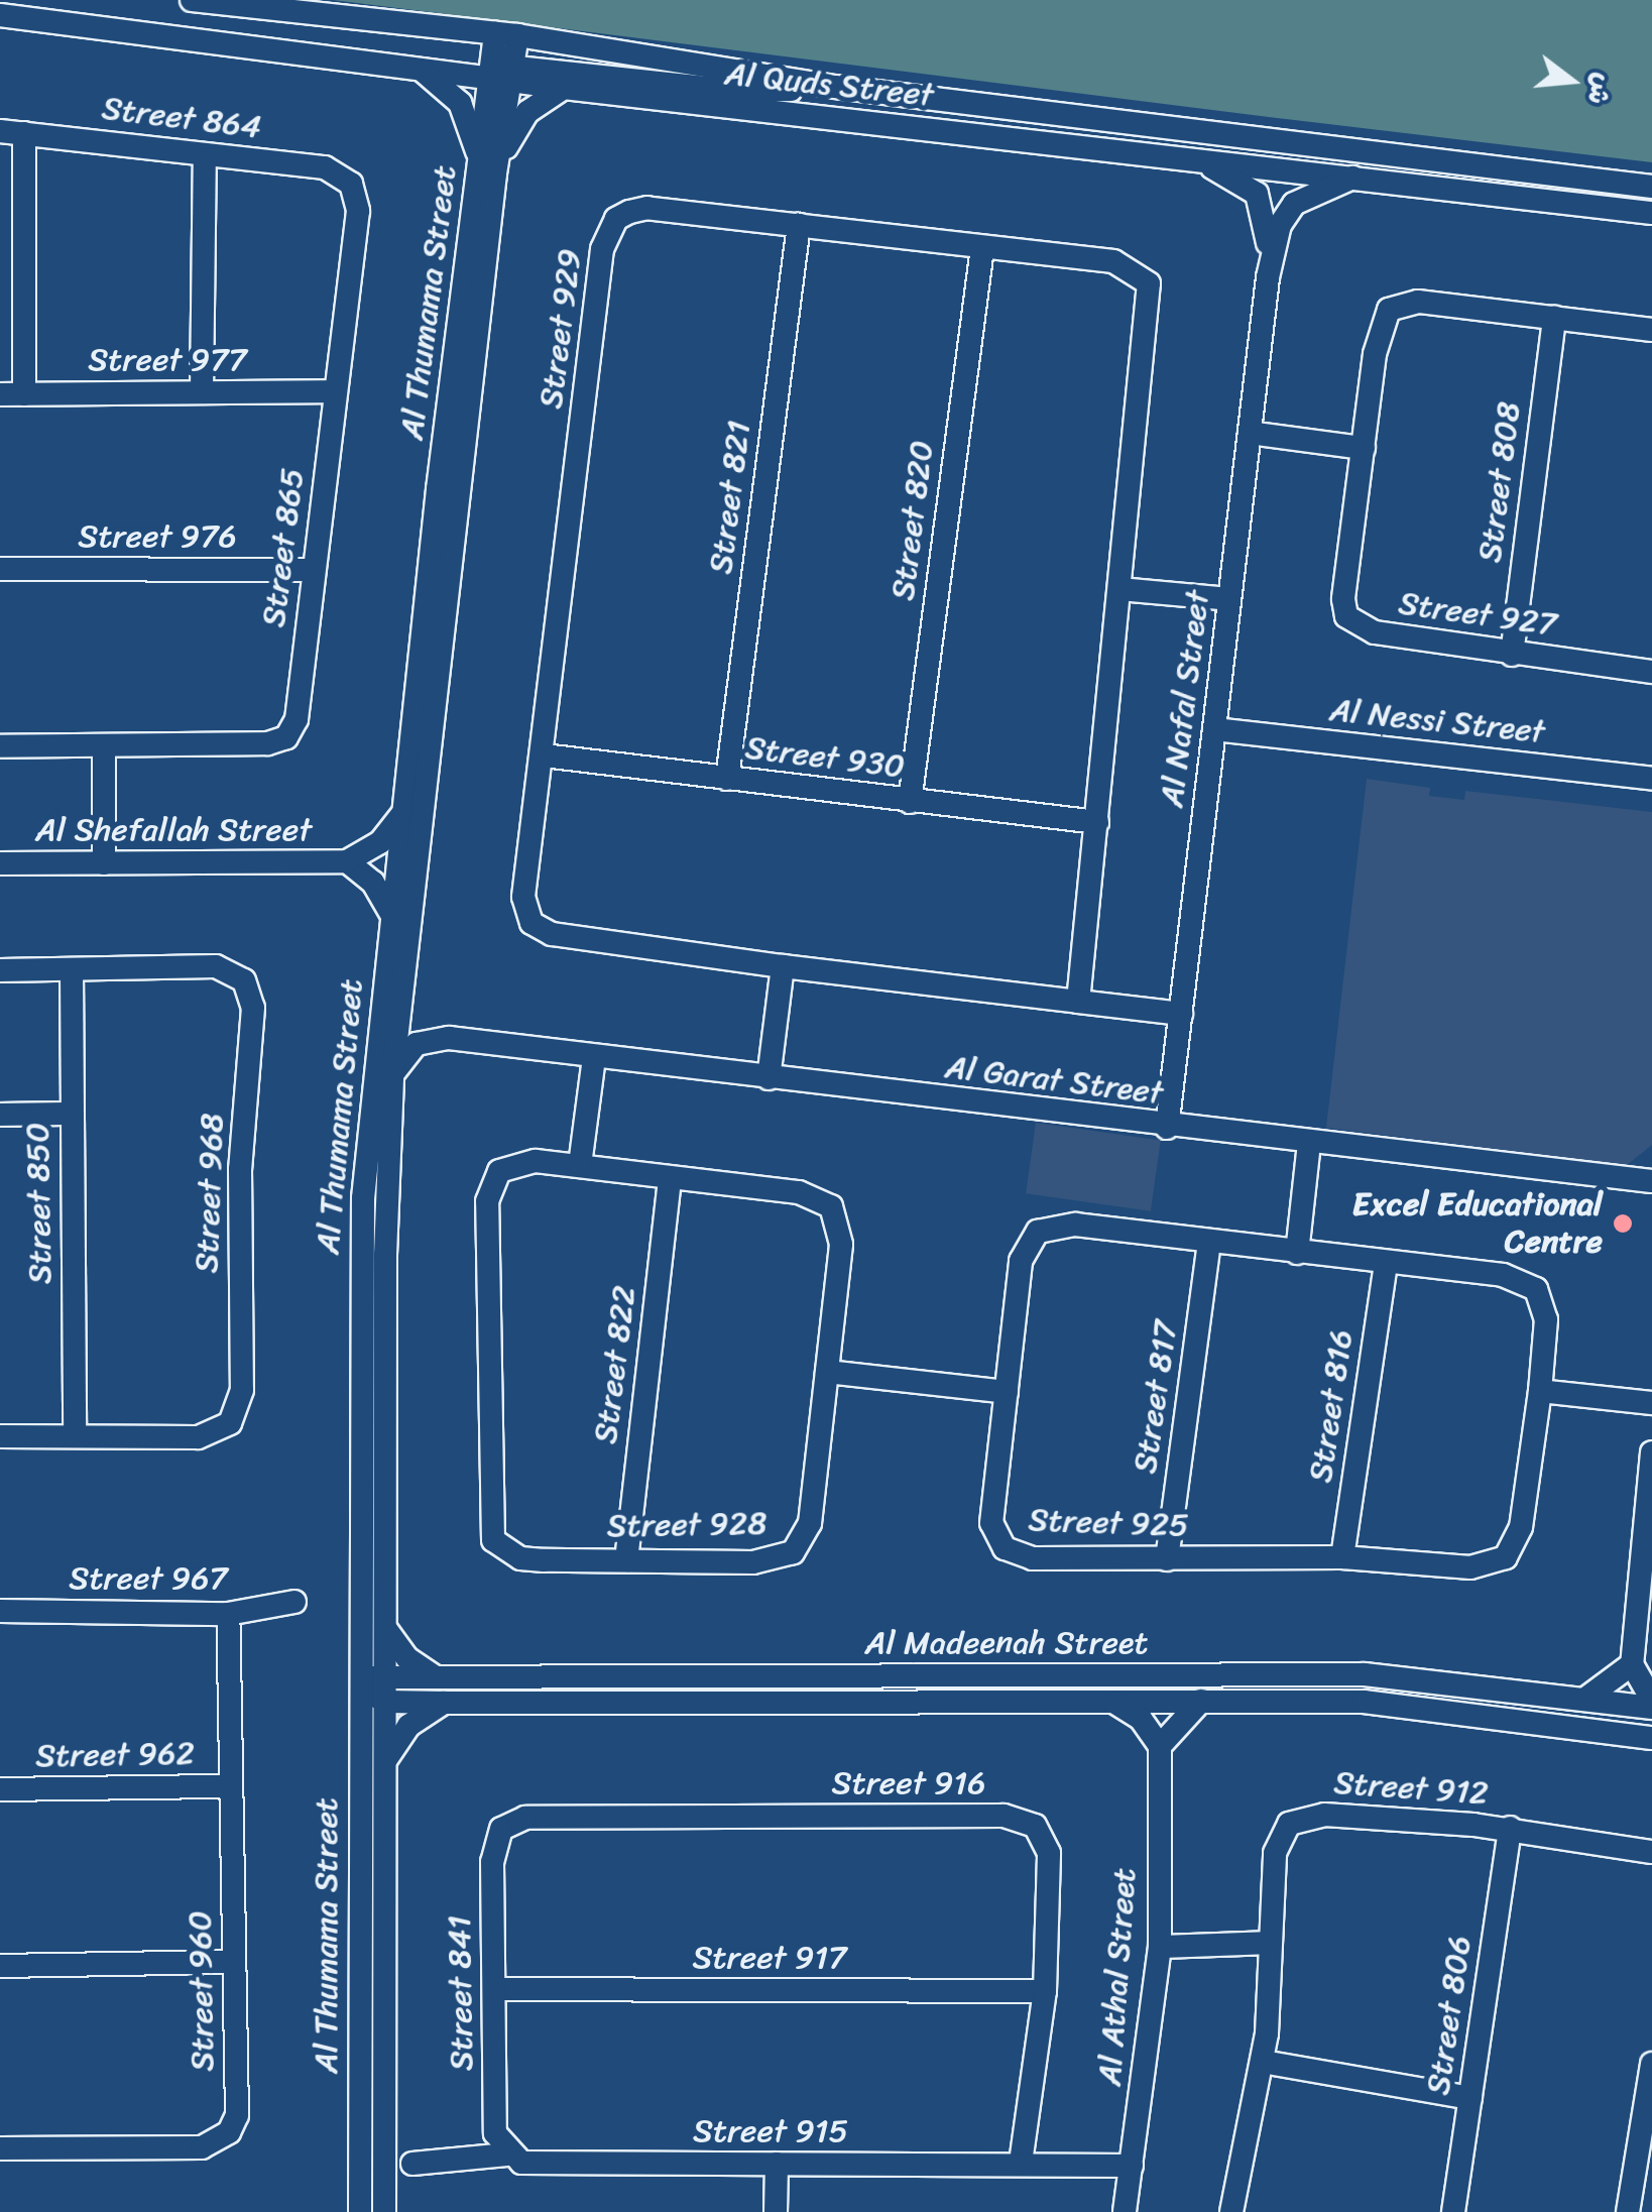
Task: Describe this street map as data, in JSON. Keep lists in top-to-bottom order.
{
  "streets": {
    "street": [
      "Al Quds Street",
      "Street 864",
      "Al Thumama Street",
      "Street 929",
      "Street 977",
      "Street 808",
      "Street 821",
      "Street 820",
      "Street 976",
      "Street 865",
      "Street 927",
      "Al Nafal Street",
      "Al Nessi Street",
      "Street 930",
      "Al Shefallah Street",
      "Al Garat Street",
      "Street 968",
      "Street 850",
      "Street 822",
      "Street 817",
      "Street 816",
      "Street 925",
      "Street 928",
      "Street 967",
      "Al Madeenah Street",
      "Street 962",
      "Street 916",
      "Street 912",
      "Street 917",
      "Al Athal Street",
      "Street 960",
      "Street 841",
      "Street 806",
      "Street 915"
    ]
  },
  "crossings": [
    ["Al Quds Street", "Al Thumama Street"],
    ["Al Quds Street", "Al Nafal Street"],
    ["Street 864", "Street 865"],
    ["Al Thumama Street", "Al Shefallah Street"],
    ["Al Thumama Street", "Al Madeenah Street"],
    ["Street 929", "Street 821"],
    ["Street 929", "Street 820"],
    ["Street 929", "Al Nafal Street"],
    ["Street 929", "Street 930"],
    ["Street 977", "Street 865"],
    ["Street 808", "Street 927"],
    ["Street 821", "Street 930"],
    ["Street 820", "Street 930"],
    ["Street 976", "Street 865"],
    ["Al Nafal Street", "Al Nessi Street"],
    ["Al Nafal Street", "Al Garat Street"],
    ["Street 968", "Street 850"],
    ["Street 822", "Street 928"],
    ["Street 817", "Street 925"],
    ["Street 816", "Street 925"],
    ["Street 967", "Street 960"],
    ["Street 962", "Street 960"],
    ["Street 916", "Street 917"],
    ["Street 916", "Street 841"],
    ["Street 916", "Street 915"],
    ["Street 912", "Street 806"],
    ["Street 917", "Street 841"],
    ["Al Athal Street", "Street 915"],
    ["Street 841", "Street 915"]
  ],
  "places": ["Excel Educational Centre"],
  "north": "right"
}
